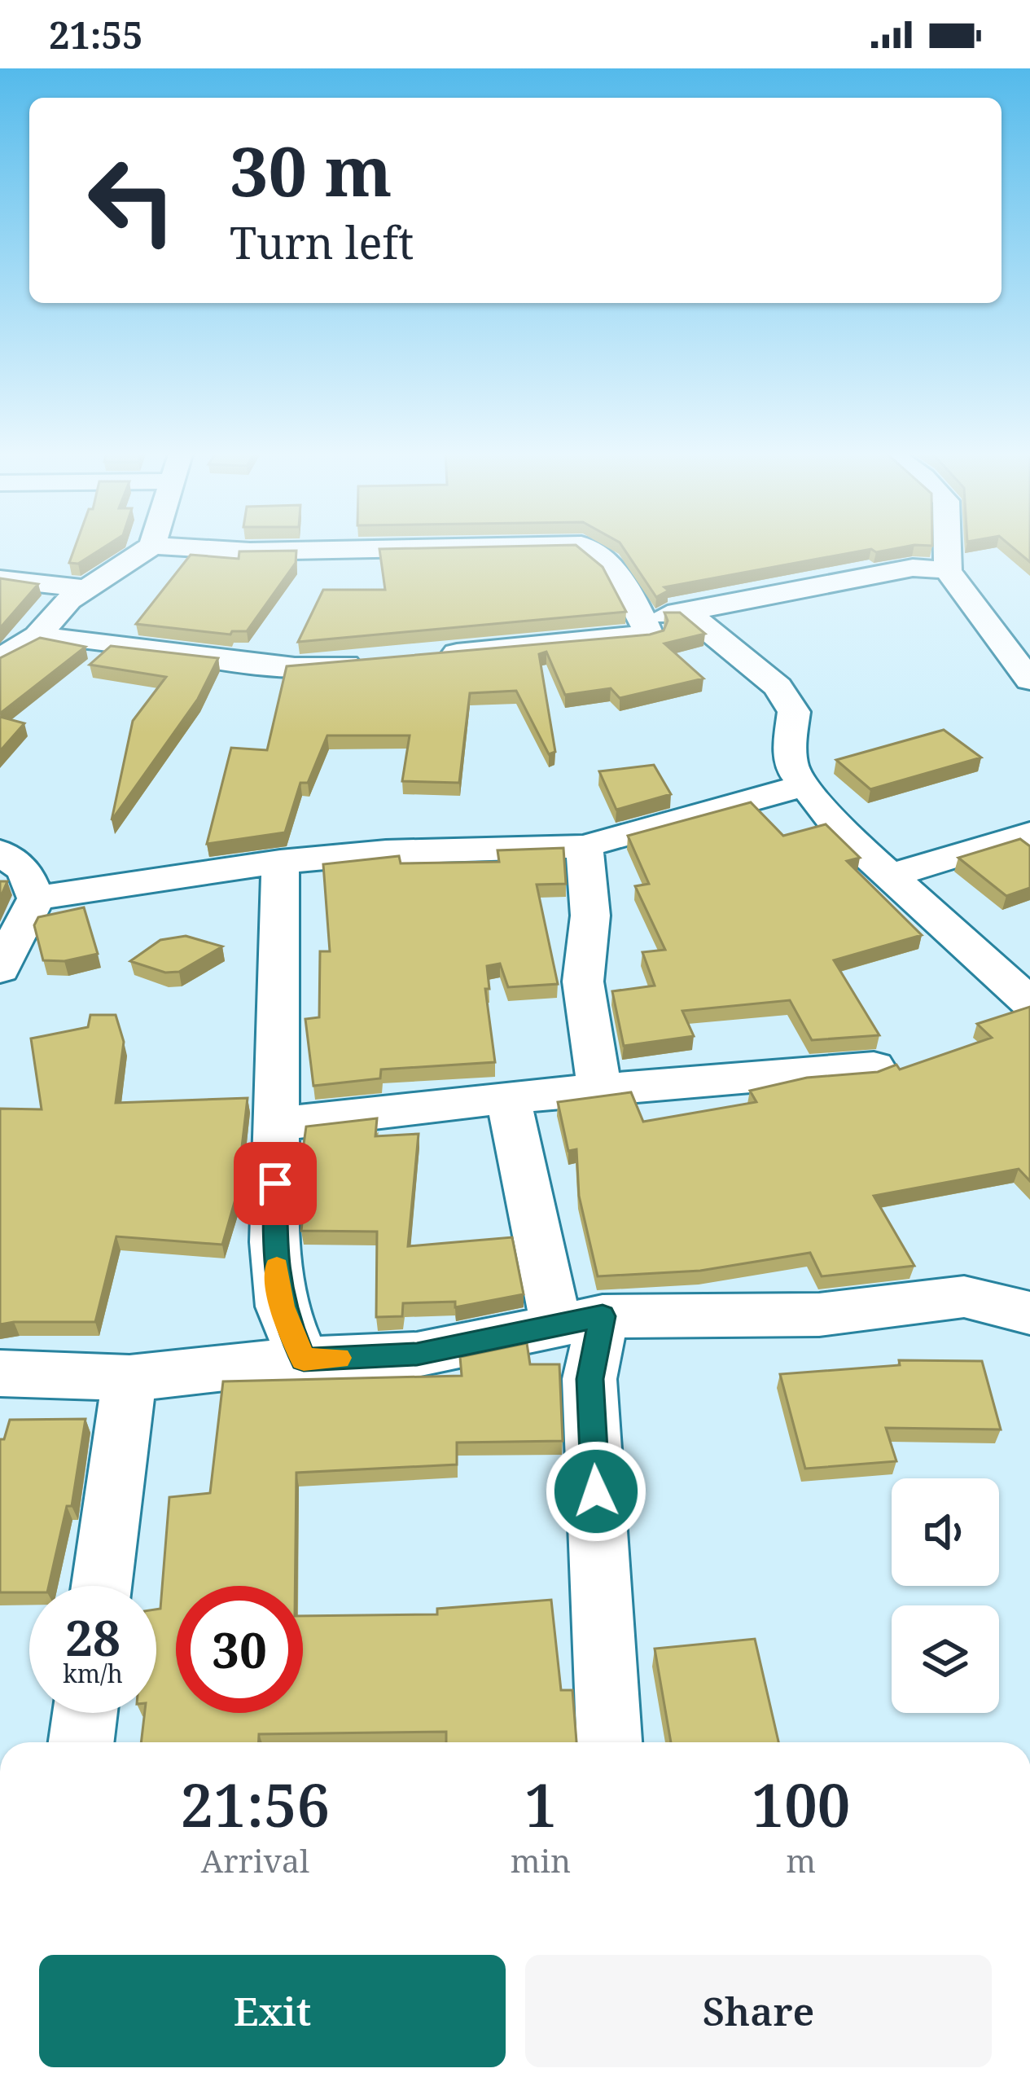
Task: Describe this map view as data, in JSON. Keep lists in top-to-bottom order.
{
  "page": {
    "status": "21:55",
    "turn": ["30 m", "Turn left"],
    "speed": "28 km/h",
    "limit": "30",
    "eta": [
      "21:56",
      "Arrival",
      "1",
      "min",
      "100",
      "m"
    ],
    "buttons": ["Exit", "Share"]
  }
}
